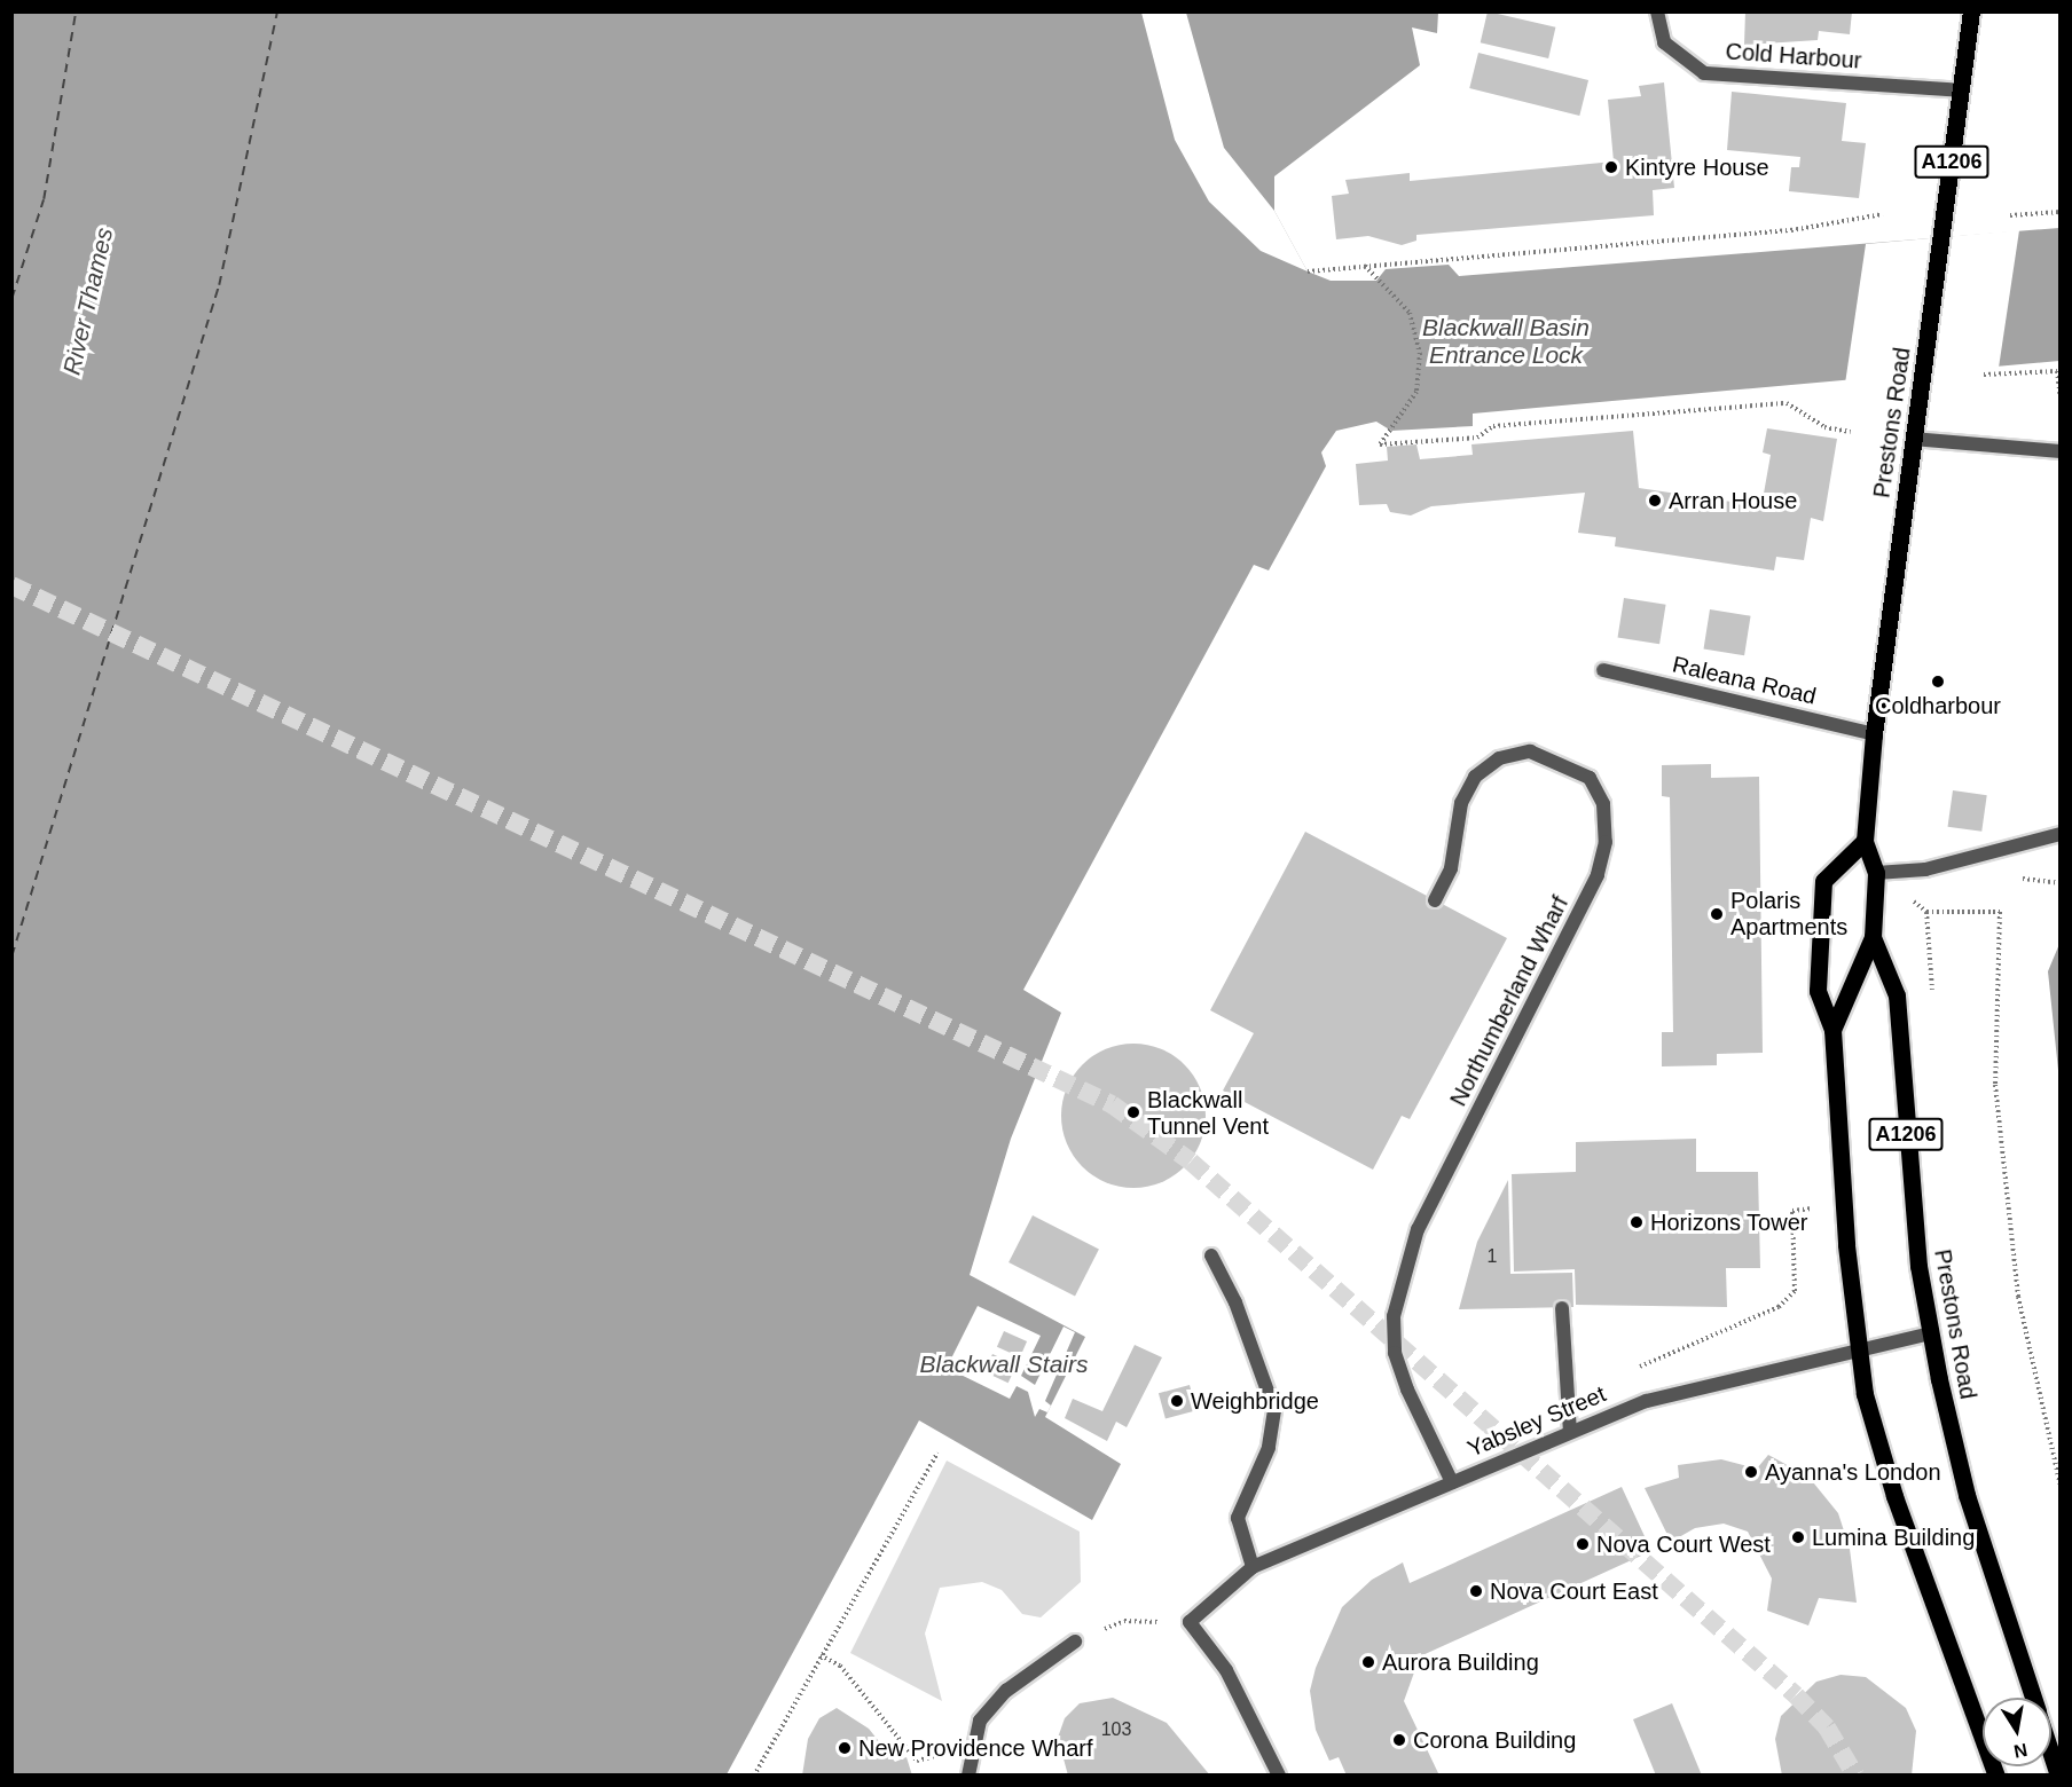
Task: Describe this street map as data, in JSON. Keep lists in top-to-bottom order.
{
  "streets": {
    "main road": ["A1206", "Prestons Road"],
    "street": [
      "Cold Harbour",
      "Raleana Road",
      "Northumberland Wharf",
      "Yabsley Street"
    ]
  },
  "crossings": [
    ["Cold Harbour", "Prestons Road"],
    ["Prestons Road", "Raleana Road"],
    ["Prestons Road", "Yabsley Street"],
    ["Northumberland Wharf", "Yabsley Street"]
  ],
  "water": ["River Thames", "Blackwall Basin Entrance Lock", "Blackwall Stairs"],
  "places": [
    "Kintyre House",
    "Arran House",
    "Coldharbour",
    "Polaris Apartments",
    "Blackwall Tunnel Vent",
    "Horizons Tower",
    "Weighbridge",
    "Ayanna's London",
    "Lumina Building",
    "Nova Court West",
    "Nova Court East",
    "Aurora Building",
    "Corona Building",
    "New Providence Wharf"
  ],
  "house_numbers": ["1", "103"],
  "north": "bottom"
}
